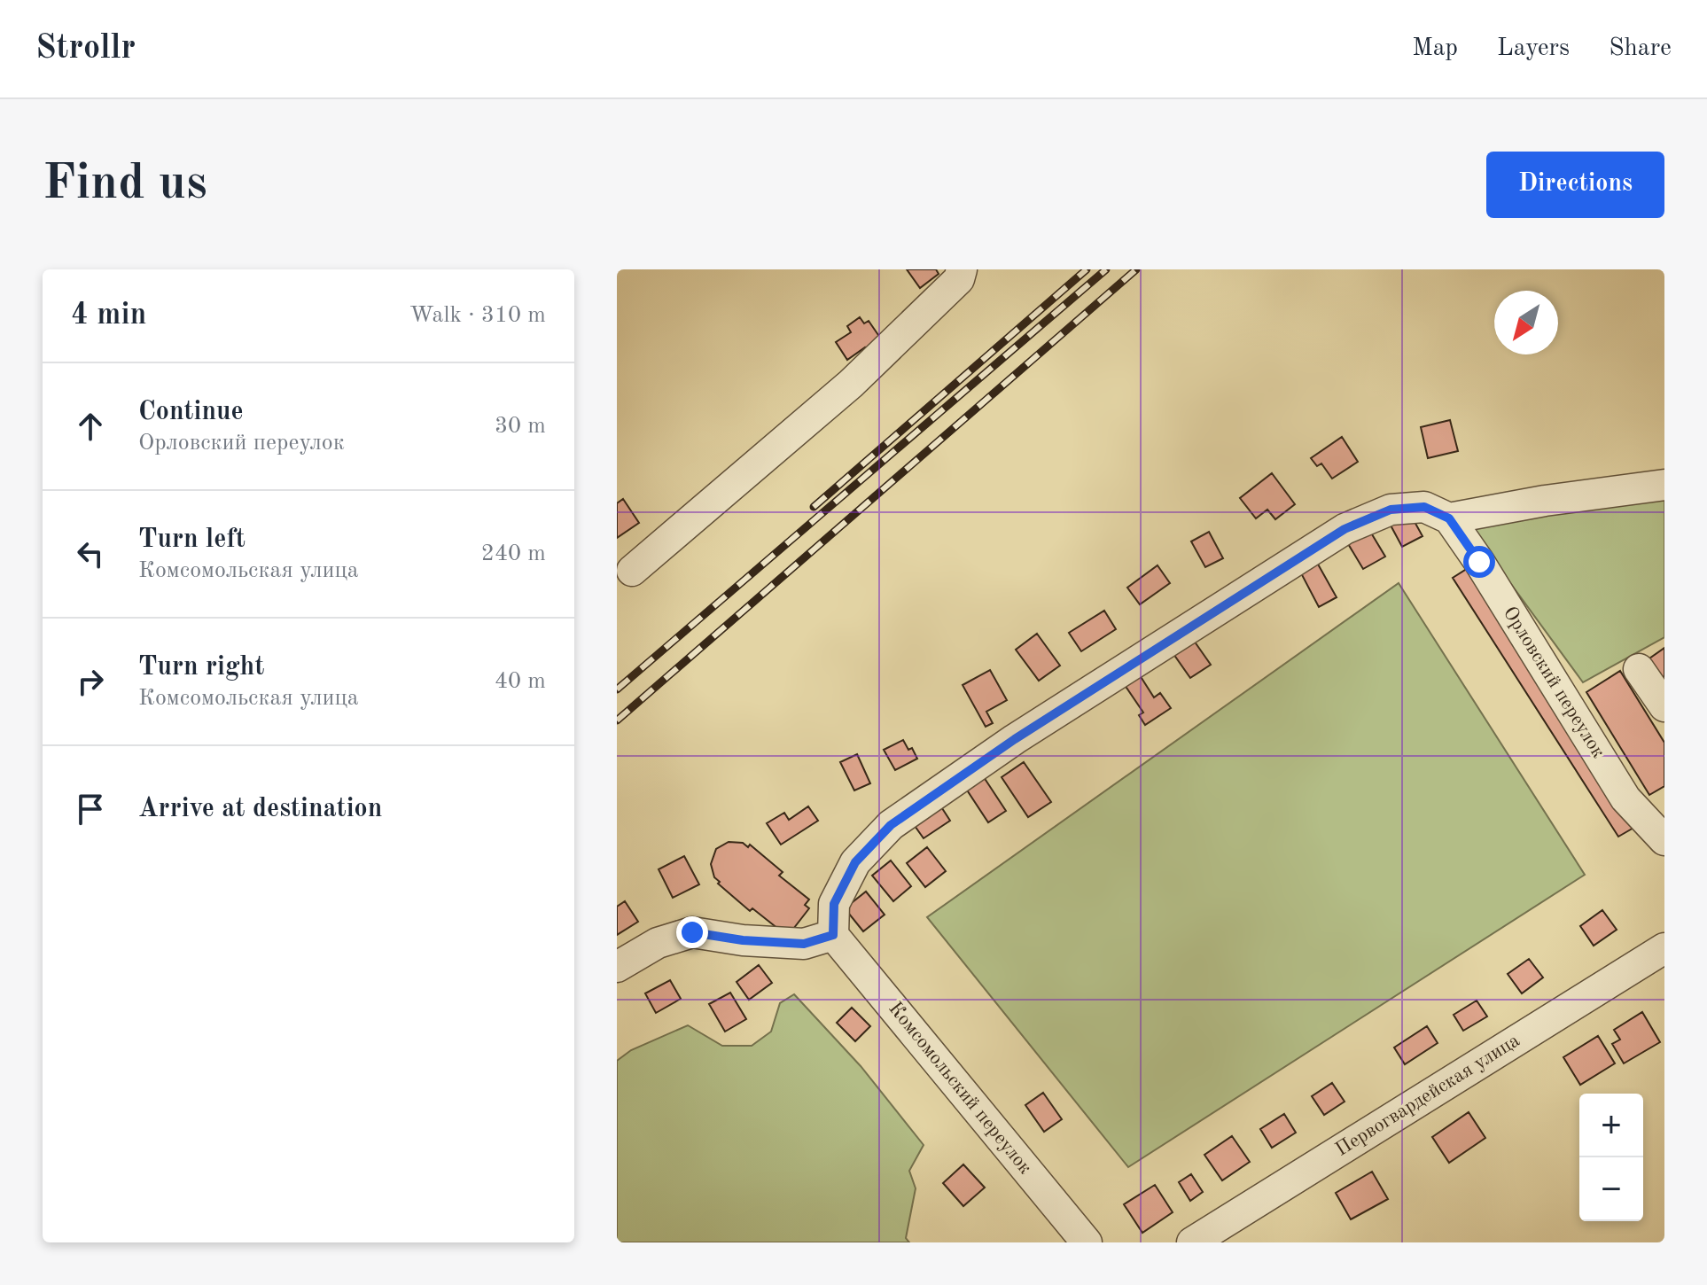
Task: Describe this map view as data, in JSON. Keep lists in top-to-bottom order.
{
  "streets": {
    "street": ["Орловский переулок", "Комсомольский переулок", "Первогвардейская улица"]
  },
  "north": "bottom left",
  "page": {
    "header": "Strollr",
    "nav": ["Map", "Layers", "Share"],
    "buttons": "Directions",
    "title": "Find us",
    "heading": ["4 min", "Walk · 310 m"],
    "list": [
      ["Continue", "Орловский переулок", "30 m"],
      ["Turn left", "Комсомольская улица", "240 m"],
      ["Turn right", "Комсомольская улица", "40 m"],
      "Arrive at destination"
    ],
    "map_buttons": ["+", "−"]
  }
}
